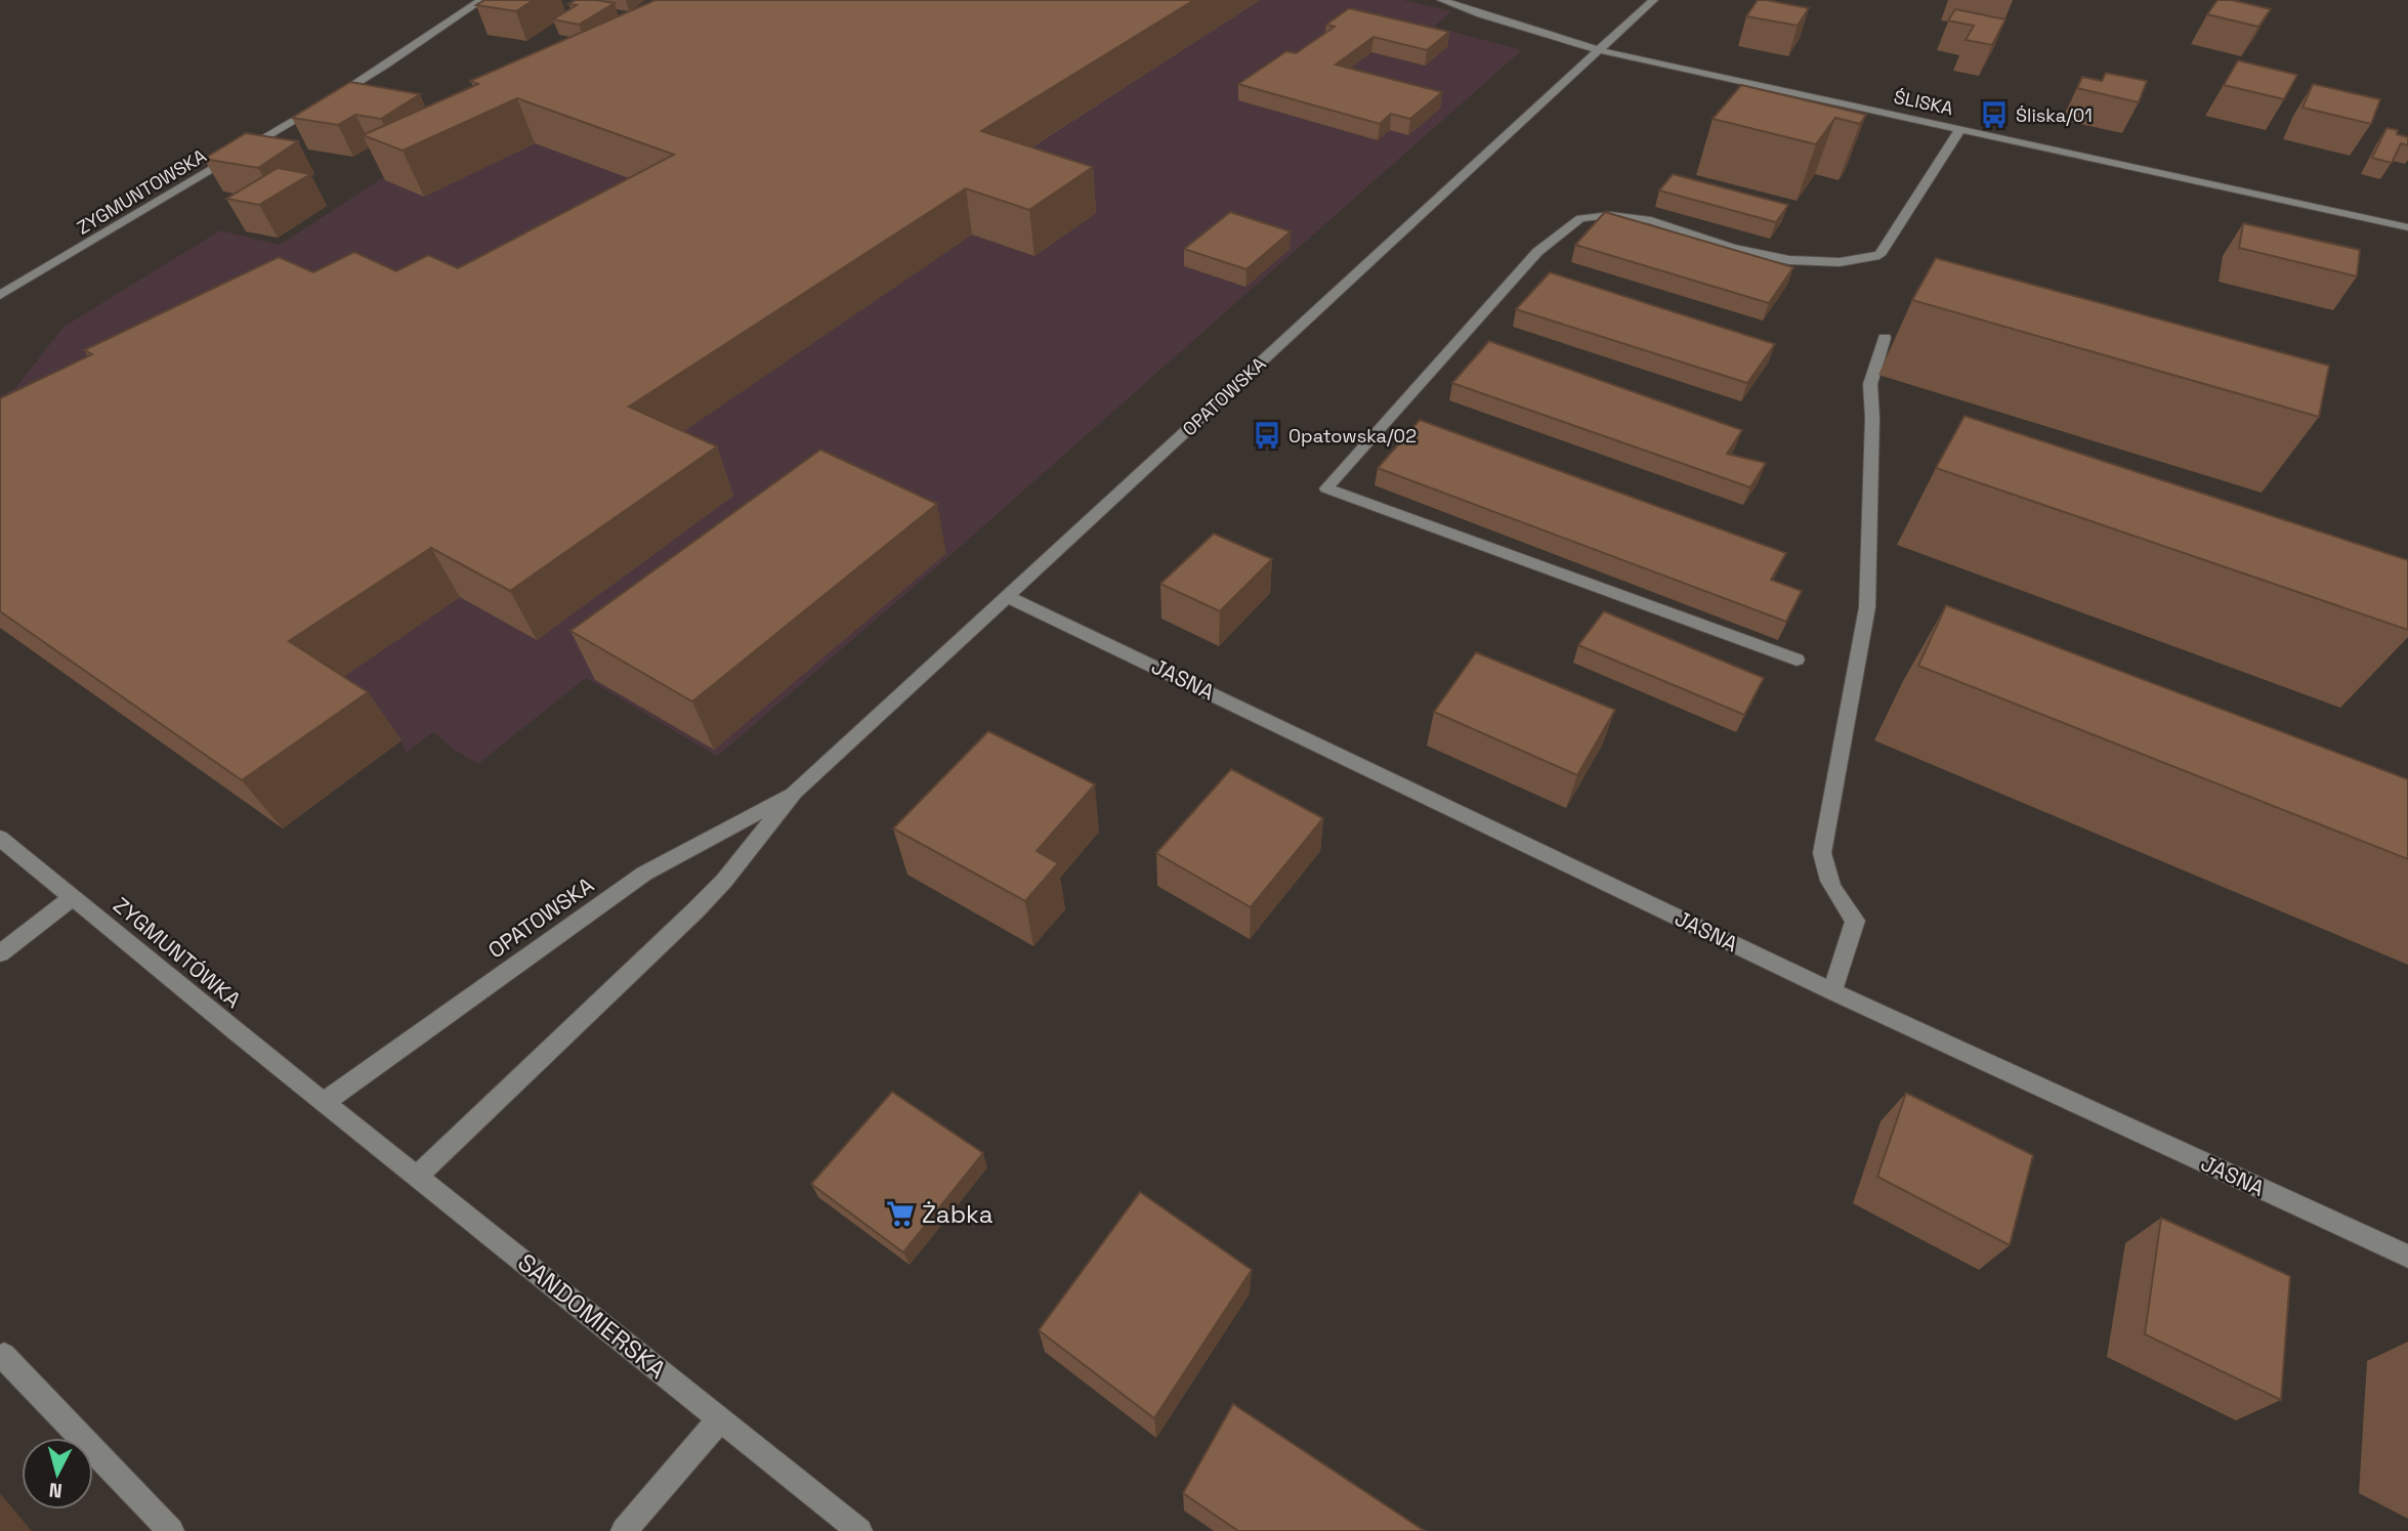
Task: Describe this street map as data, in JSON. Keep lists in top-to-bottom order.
{
  "streets": {
    "street": [
      "ŚLISKA",
      "ZYGMUNTOWSKA",
      "OPATOWSKA",
      "JASNA",
      "ZYGMUNTÓWKA",
      "SANDOMIERSKA"
    ]
  },
  "crossings": [
    ["ŚLISKA", "OPATOWSKA"],
    ["OPATOWSKA", "JASNA"],
    ["OPATOWSKA", "ZYGMUNTÓWKA"],
    ["OPATOWSKA", "SANDOMIERSKA"],
    ["ZYGMUNTÓWKA", "SANDOMIERSKA"]
  ],
  "places": {
    "bus stop": ["Śliska/01", "Opatowska/02"],
    "supermarket": ["Żabka"]
  },
  "north": "bottom"
}
